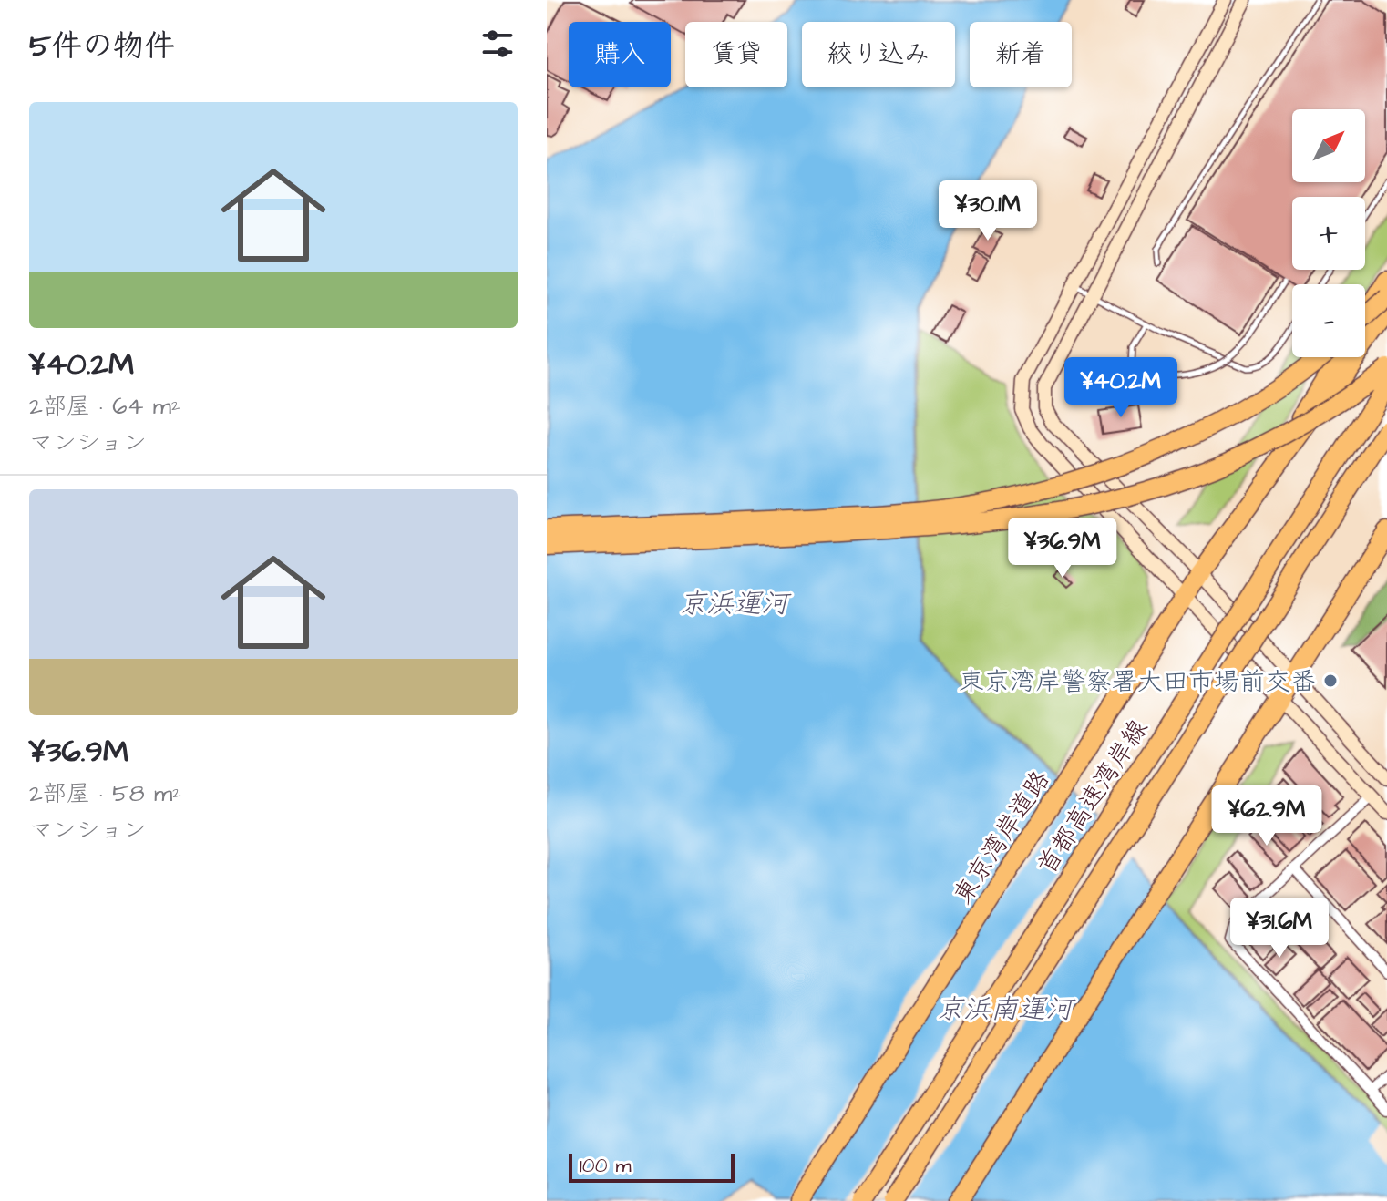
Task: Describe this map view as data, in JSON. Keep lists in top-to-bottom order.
{
  "streets": {
    "highway": ["首都高速湾岸線", "東京湾岸道路"]
  },
  "water": ["京浜運河", "京浜南運河"],
  "places": ["東京湾岸警察署大田市場前交番"],
  "scale_bar": "100 m",
  "north": "top right",
  "page": {
    "heading": "5件の物件",
    "chip": [
      "購入",
      "賃貸",
      "絞り込み",
      "新着"
    ],
    "list": [
      {
        "name": "¥40.2M",
        "note": "2部屋 · 64 m² · マンション"
      },
      {
        "name": "¥36.9M",
        "note": "2部屋 · 58 m² · マンション"
      }
    ],
    "map_buttons": ["+", "−"],
    "price": [
      "¥30.1M",
      "¥40.2M",
      "¥36.9M",
      "¥62.9M",
      "¥31.6M"
    ],
    "scale": "100 m"
  }
}
